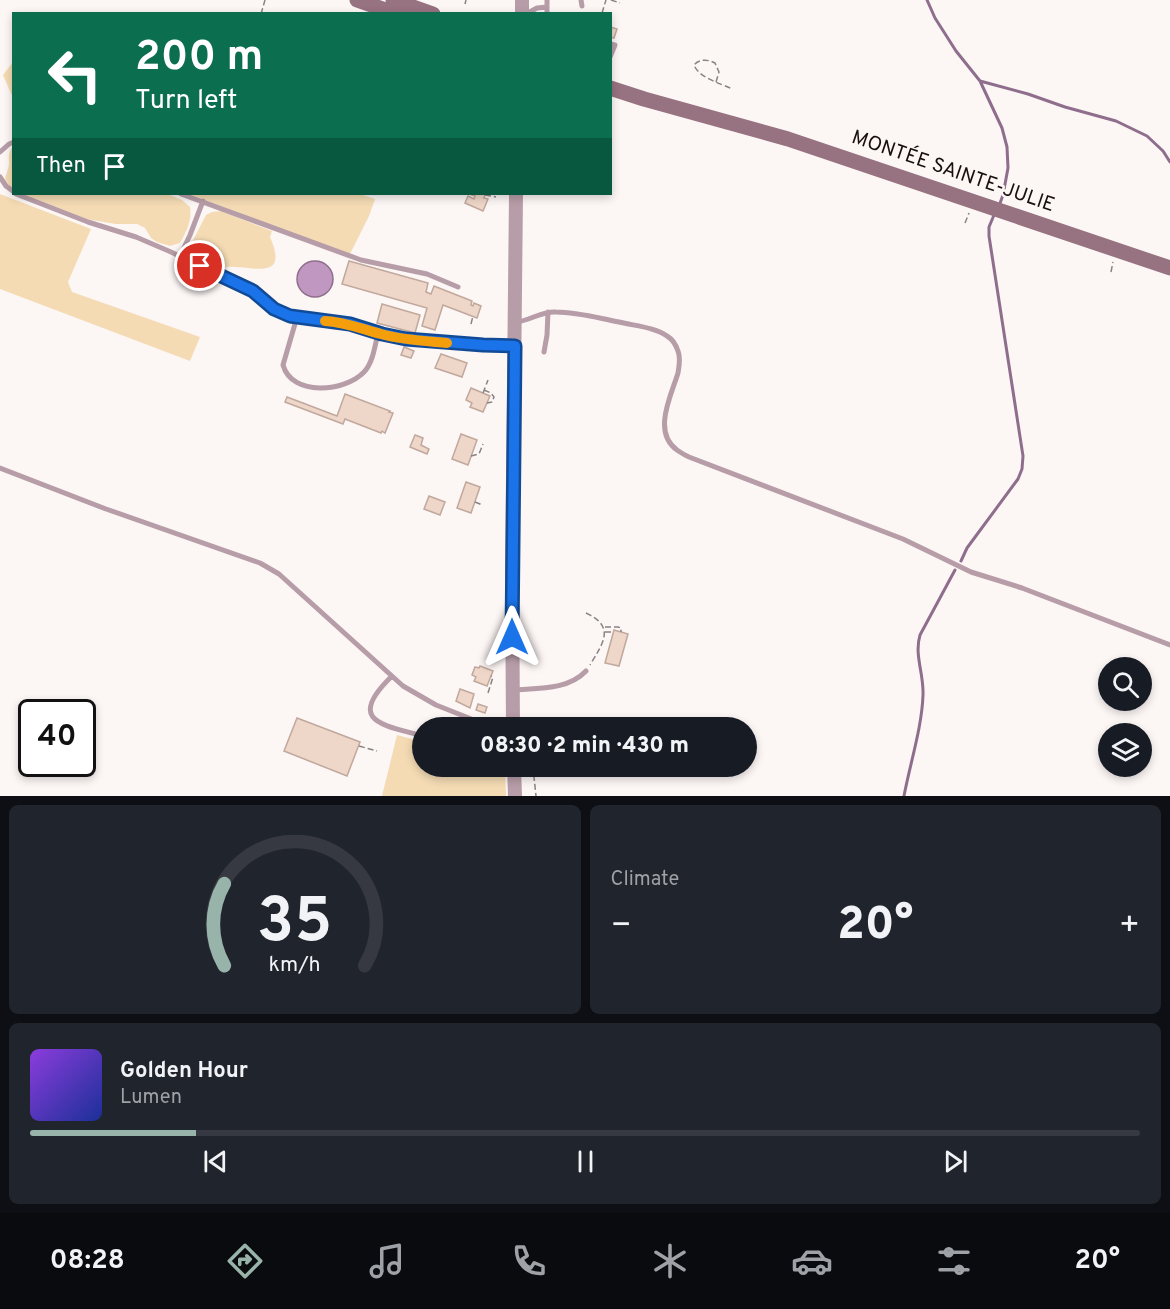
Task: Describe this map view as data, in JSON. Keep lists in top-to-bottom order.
{
  "streets": {
    "main road": ["MONTÉE SAINTE-JULIE"]
  },
  "page": {
    "turn": ["200 m", "Turn left"],
    "then": "Then",
    "limit": "40",
    "trip": "08:30 · 2 min · 430 m",
    "tile": "Climate",
    "heat": ["−", "20°", "+"],
    "song": ["Golden Hour", "Lumen"],
    "tabs": ["08:28", "20°"],
    "gauge": ["35", "km/h"]
  }
}
